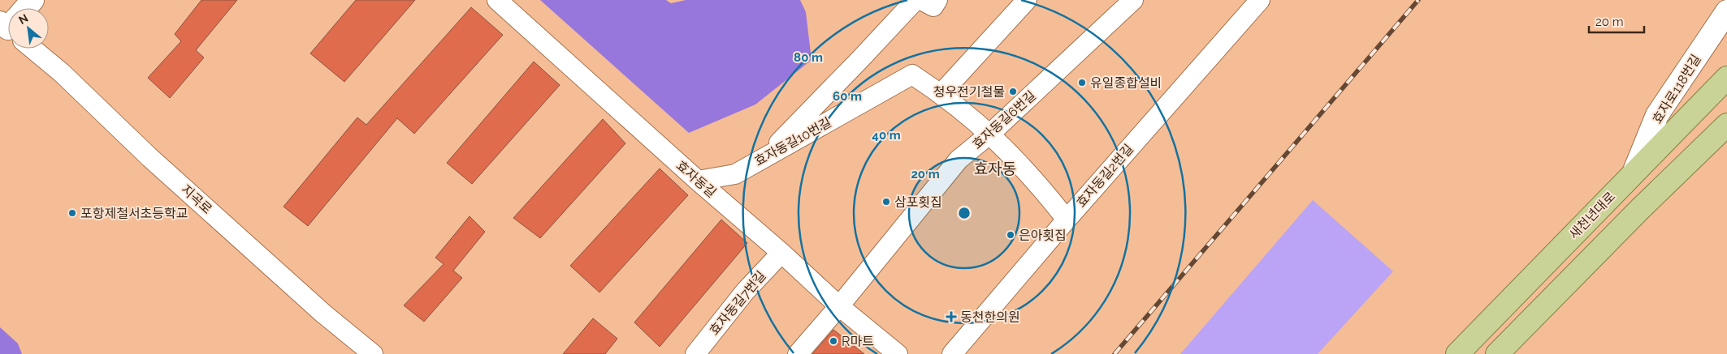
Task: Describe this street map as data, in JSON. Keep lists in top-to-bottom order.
{
  "streets": {
    "main road": ["새천년대로"],
    "street": [
      "효자로118번길",
      "효자동길6번길",
      "효자동길10번길",
      "효자동길2번길",
      "효자동길",
      "지곡로",
      "효자동길7번길"
    ]
  },
  "crossings": [
    ["효자로118번길", "새천년대로"],
    ["효자동길6번길", "효자동길"],
    ["효자동길10번길", "효자동길"],
    ["효자동길", "효자동길7번길"]
  ],
  "districts": ["효자동"],
  "places": {
    "other": [
      "유일종합설비",
      "청우전기철물",
      "삼포횟집",
      "포항제철서초등학교",
      "은아횟집",
      "R마트"
    ],
    "health": ["동천한의원"]
  },
  "scale_bar": "20 m",
  "north": "top left",
  "rings": [
    "80 m",
    "60 m",
    "40 m",
    "20 m"
  ]
}
